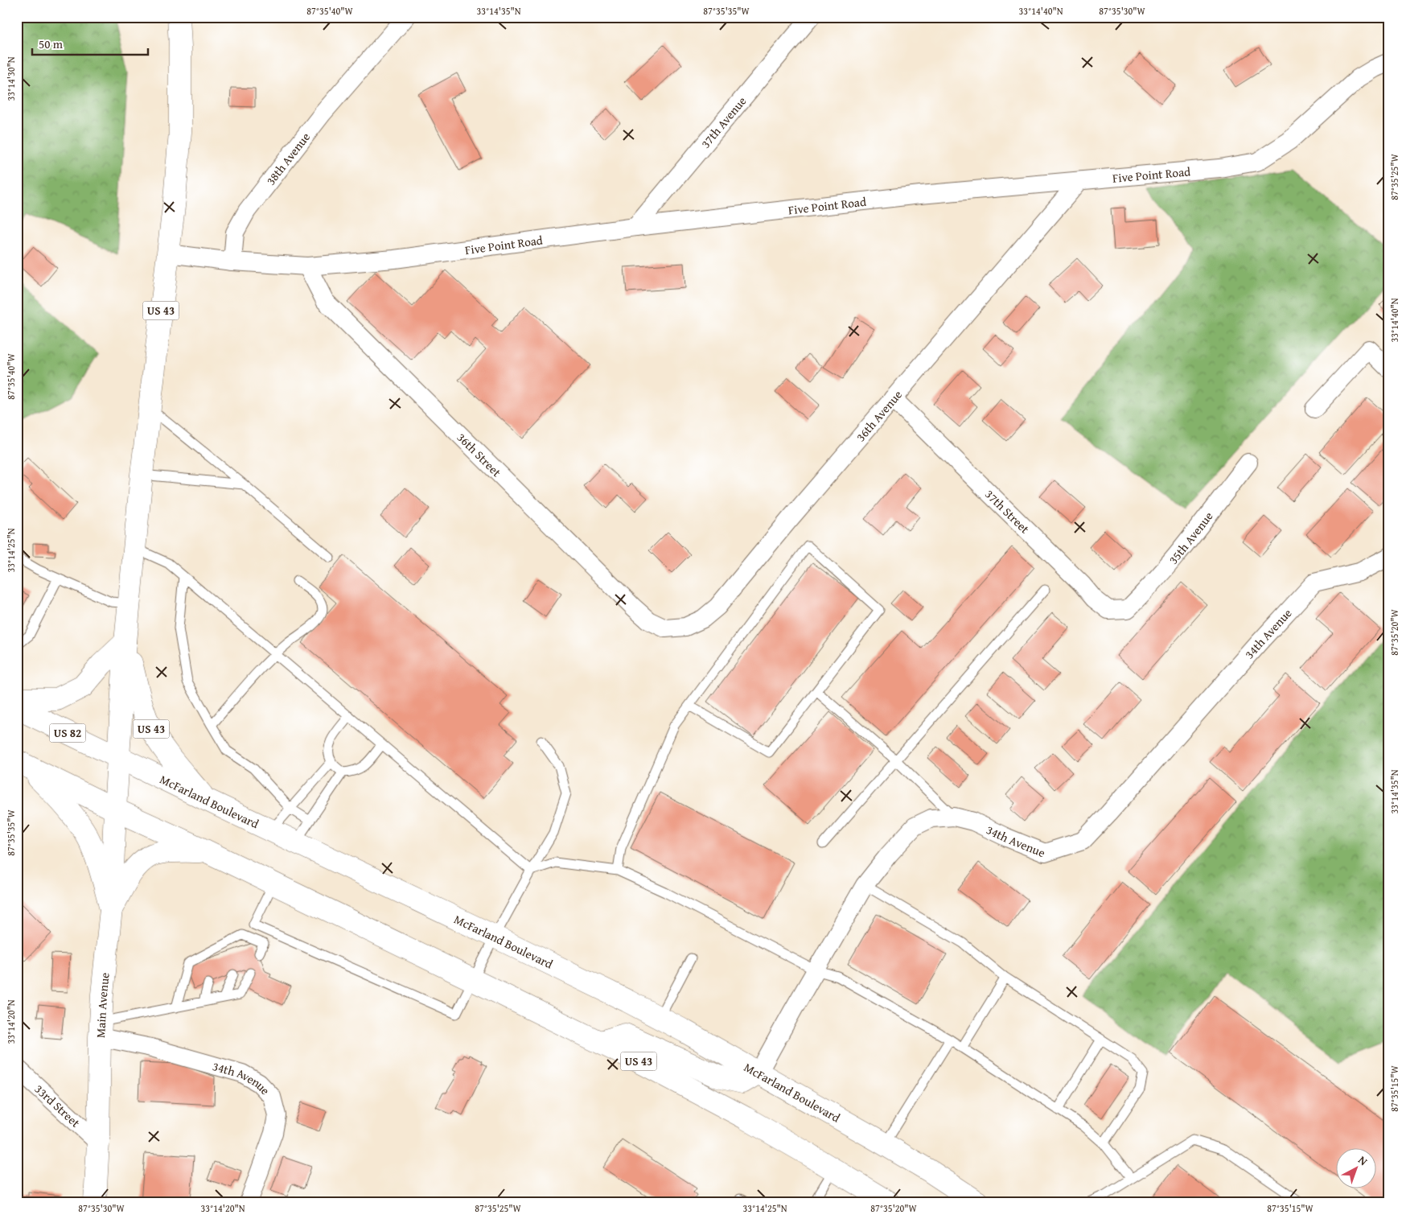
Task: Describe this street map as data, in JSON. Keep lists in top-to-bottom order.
{
  "streets": {
    "main road": [
      "US 43",
      "US 82",
      "McFarland Boulevard",
      "Main Avenue"
    ],
    "street": [
      "37th Avenue",
      "38th Avenue",
      "Five Point Road",
      "36th Avenue",
      "36th Street",
      "37th Street",
      "35th Avenue",
      "34th Avenue",
      "33rd Street"
    ]
  },
  "crossings": [
    ["37th Avenue", "Five Point Road"],
    ["38th Avenue", "Five Point Road"],
    ["Five Point Road", "36th Avenue"],
    ["Five Point Road", "36th Street"],
    ["US 43", "McFarland Boulevard"],
    ["US 43", "Main Avenue"],
    ["36th Avenue", "36th Street"],
    ["36th Avenue", "37th Street"],
    ["37th Street", "35th Avenue"],
    ["34th Avenue", "McFarland Boulevard"],
    ["34th Avenue", "Main Avenue"],
    ["Main Avenue", "33rd Street"]
  ],
  "scale_bar": "50 m",
  "north": "top right",
  "coordinates": [
    "87°35'40\"W",
    "33°14'35\"N",
    "87°35'35\"W",
    "33°14'40\"N",
    "87°35'30\"W",
    "33°14'30\"N",
    "87°35'25\"W",
    "33°14'25\"N",
    "87°35'20\"W",
    "33°14'20\"N",
    "87°35'15\"W"
  ]
}
